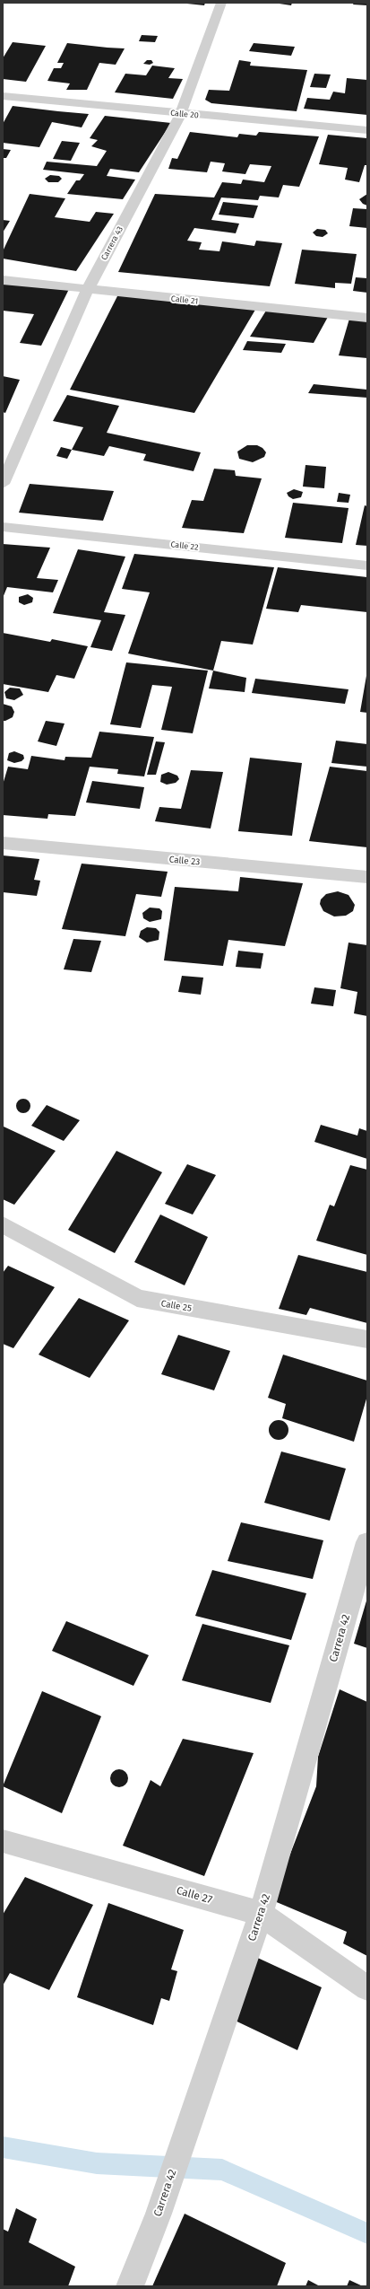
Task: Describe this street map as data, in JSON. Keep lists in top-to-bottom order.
{
  "streets": {
    "street": [
      "Calle 20",
      "Carrera 43",
      "Calle 21",
      "Calle 22",
      "Calle 23",
      "Calle 25",
      "Carrera 42",
      "Calle 27"
    ]
  },
  "crossings": [
    ["Calle 20", "Carrera 43"],
    ["Carrera 43", "Calle 21"],
    ["Carrera 42", "Calle 27"]
  ]
}
